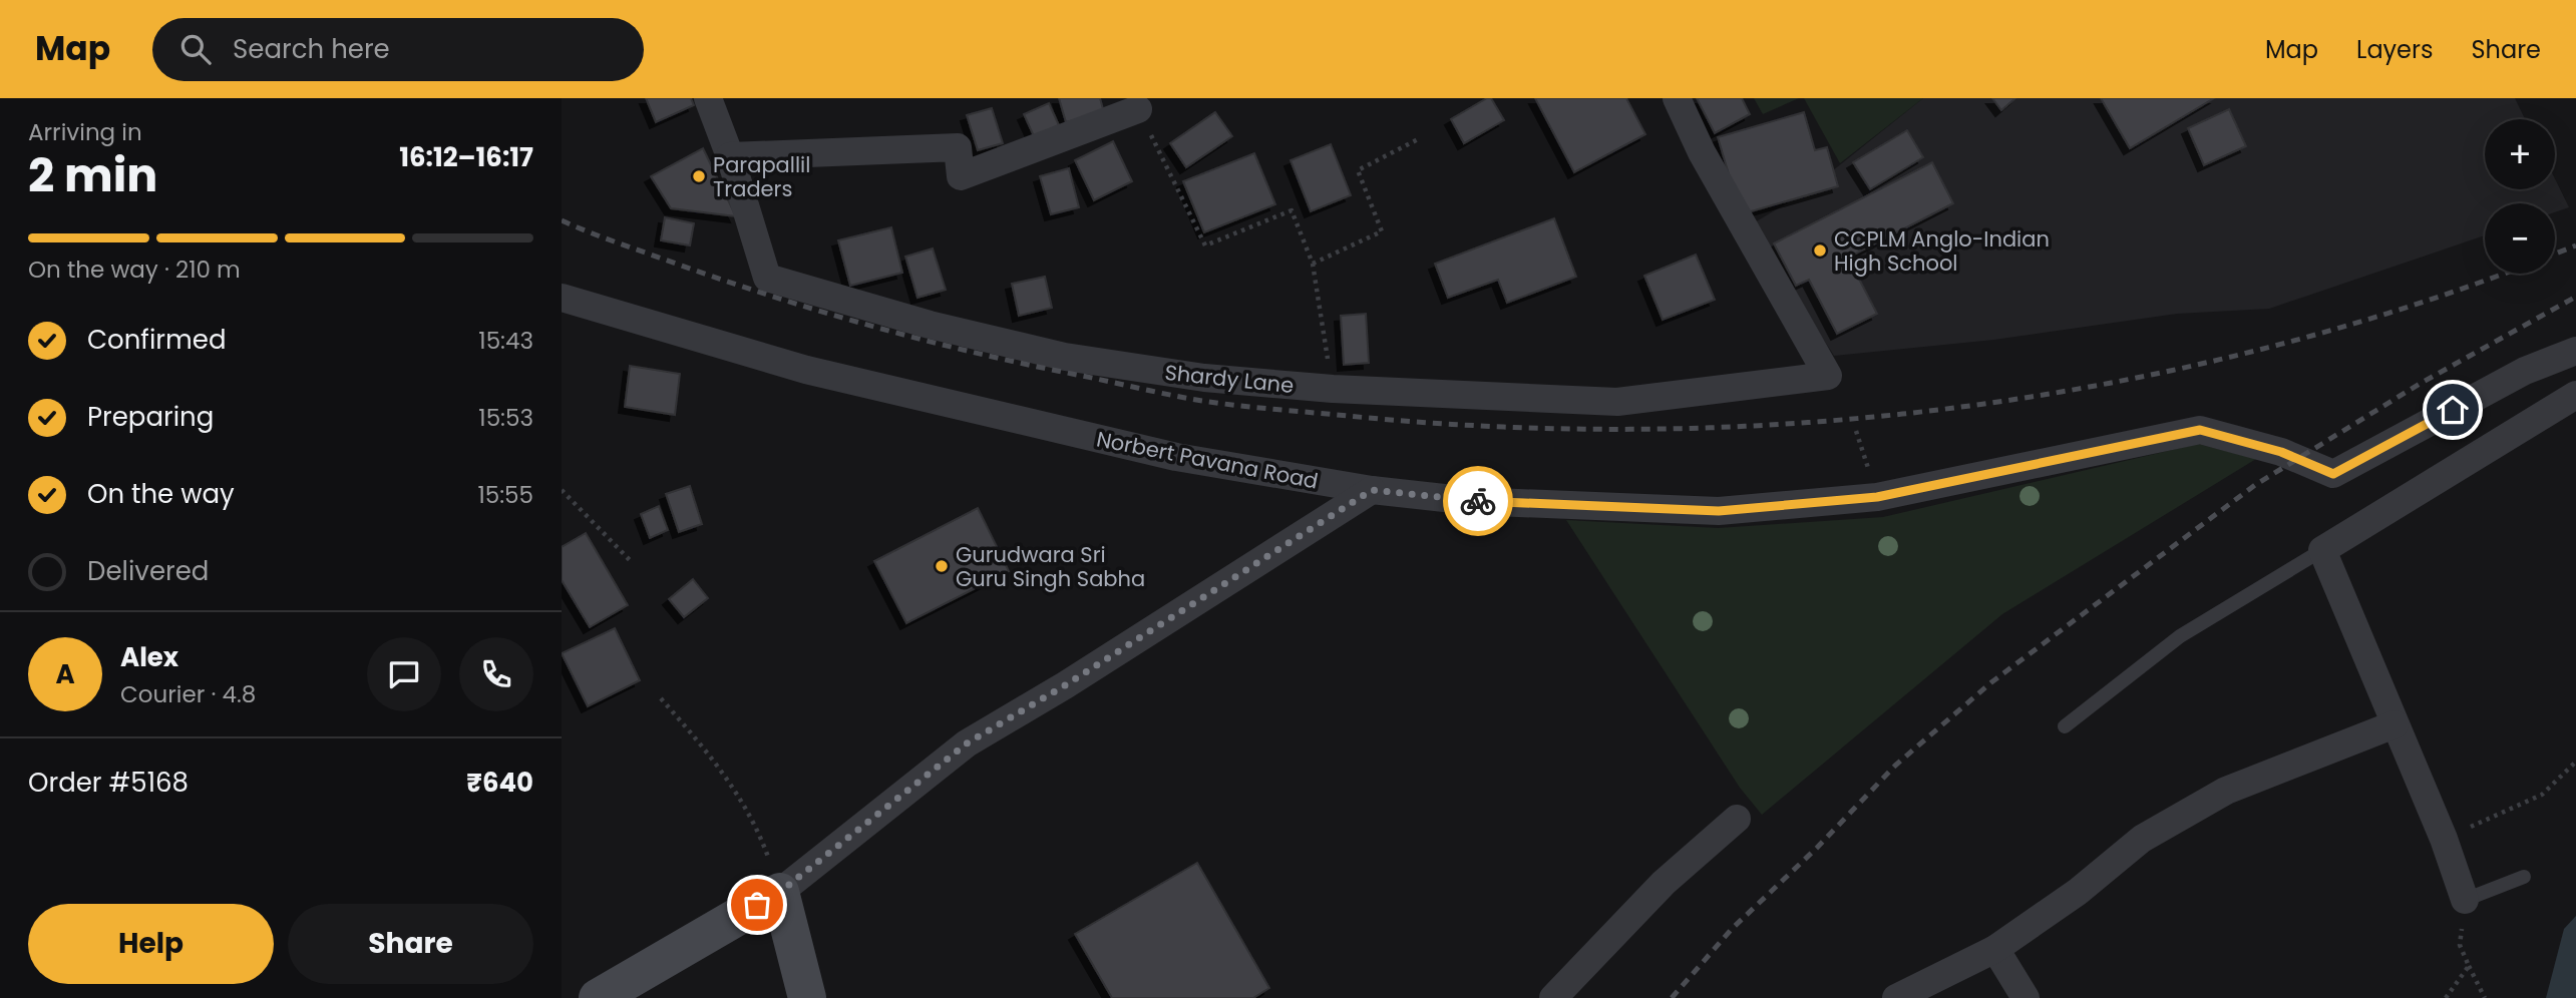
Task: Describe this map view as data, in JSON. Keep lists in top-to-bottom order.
{
  "streets": {
    "street": ["Shardy Lane", "Norbert Pavana Road"]
  },
  "places": ["Parapallil Traders", "CCPLM Anglo-Indian High School", "Gurudwara Sri Guru Singh Sabha"],
  "page": {
    "header": "Map",
    "search": "Search here",
    "nav": ["Map", "Layers", "Share"],
    "heading": ["2 min", "Arriving in", "16:12–16:17"],
    "panel": [
      "Alex",
      "Courier · 4.8",
      "Order #5168",
      "₹640"
    ],
    "map_buttons": ["+", "−"],
    "bar": "On the way · 210 m",
    "list": [
      ["Confirmed", "15:43"],
      ["Preparing", "15:53"],
      ["On the way", "15:55"],
      "Delivered"
    ],
    "round": "A",
    "buttons": ["Help", "Share"]
  }
}
